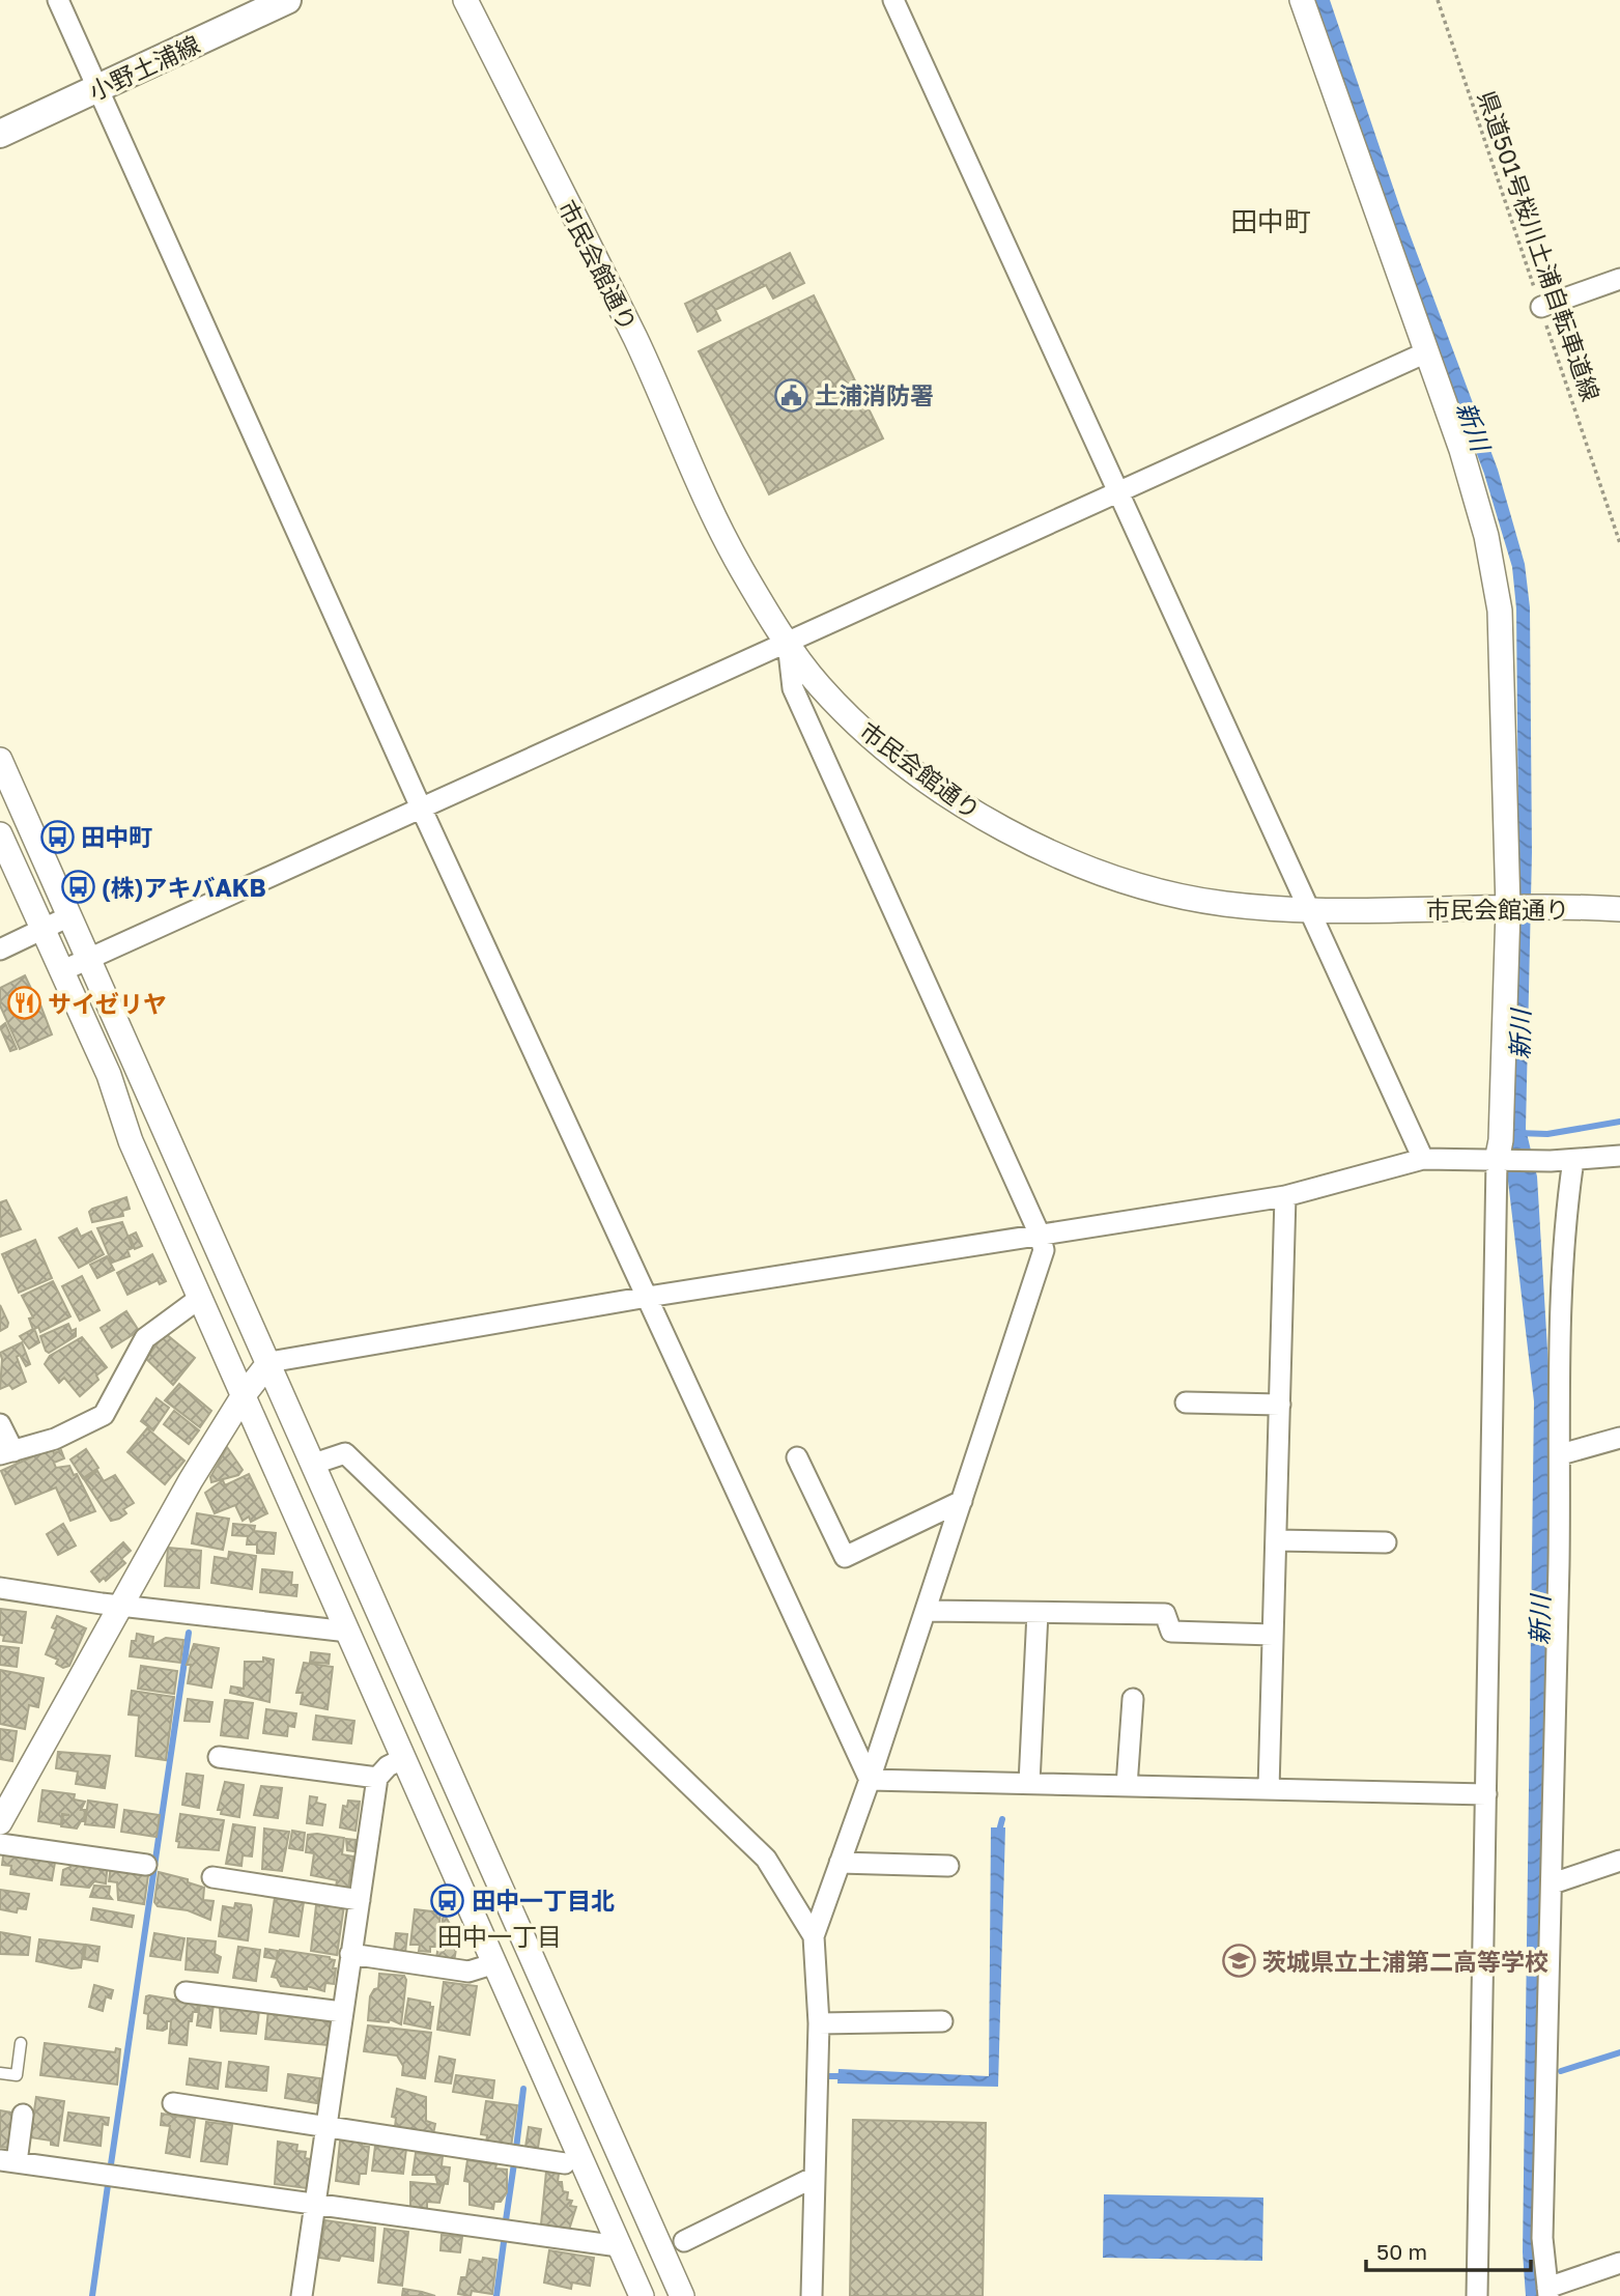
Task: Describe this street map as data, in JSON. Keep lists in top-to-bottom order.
{
  "streets": {
    "main road": ["小野土浦線"],
    "street": ["市民会館通り"],
    "path": ["県道501号桜川土浦自転車道線"]
  },
  "districts": ["田中町", "田中一丁目"],
  "water": ["新川"],
  "places": {
    "public building": ["土浦消防署"],
    "bus stop": ["田中町", "(株)アキバAKB", "田中一丁目北"],
    "restaurant": ["サイゼリヤ"],
    "school or university": ["茨城県立土浦第二高等学校"]
  },
  "scale_bar": "50 m"
}
